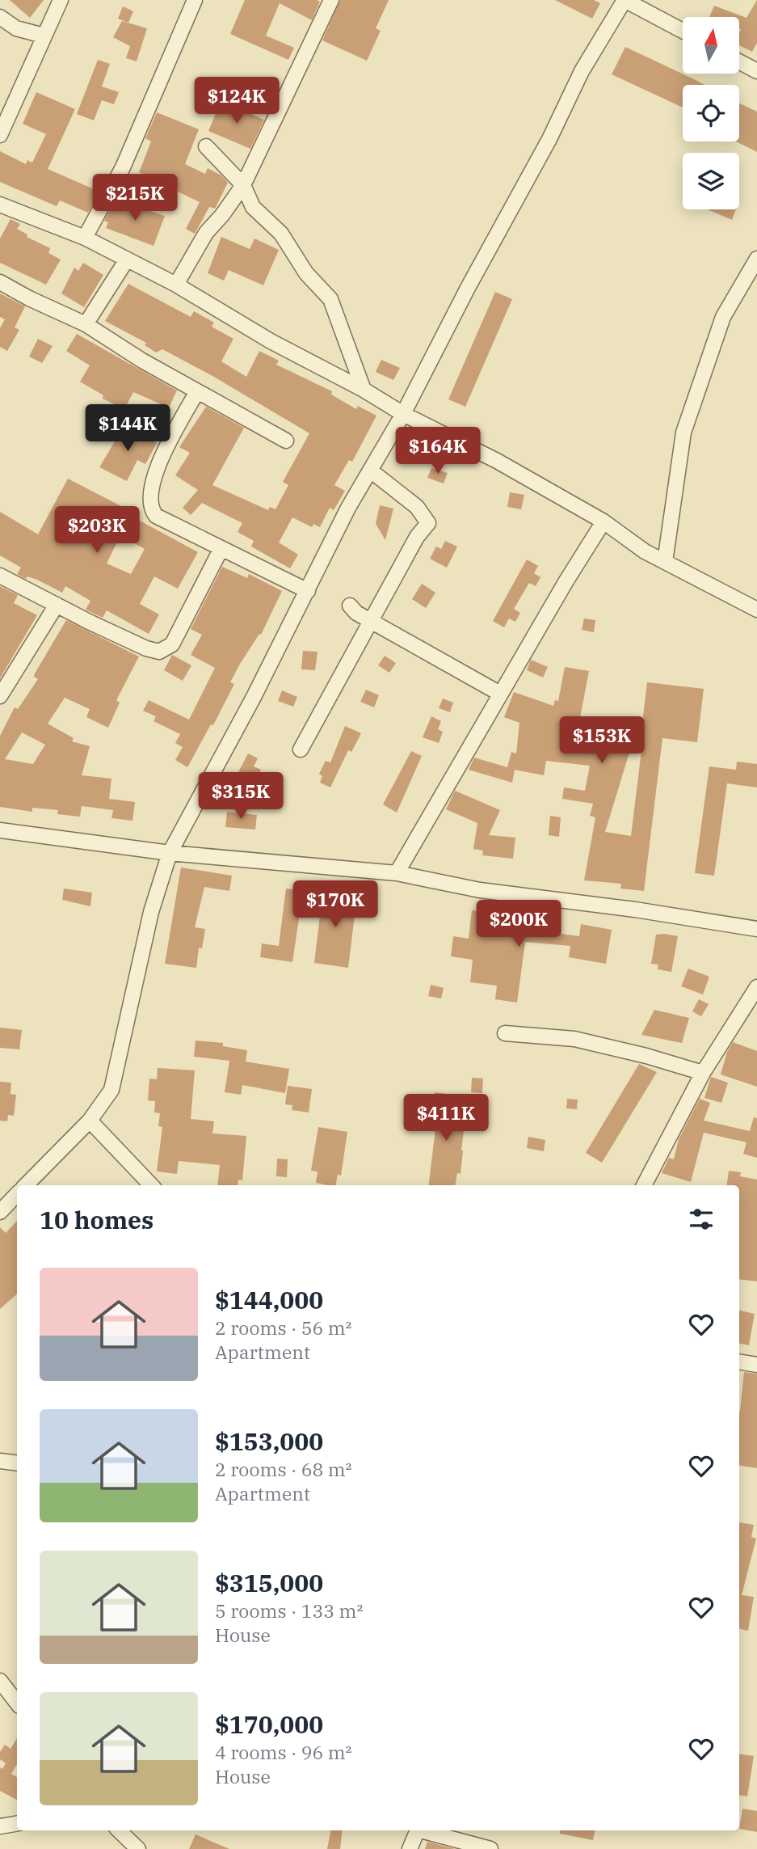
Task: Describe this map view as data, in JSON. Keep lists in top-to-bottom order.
{
  "north": "top",
  "page": {
    "price": [
      "$124K",
      "$215K",
      "$144K",
      "$164K",
      "$203K",
      "$153K",
      "$315K",
      "$170K",
      "$200K",
      "$411K"
    ],
    "heading": "10 homes",
    "list": [
      {
        "name": "$144,000",
        "note": "2 rooms · 56 m² · Apartment"
      },
      {
        "name": "$153,000",
        "note": "2 rooms · 68 m² · Apartment"
      },
      {
        "name": "$315,000",
        "note": "5 rooms · 133 m² · House"
      },
      {
        "name": "$170,000",
        "note": "4 rooms · 96 m² · House"
      }
    ]
  }
}
